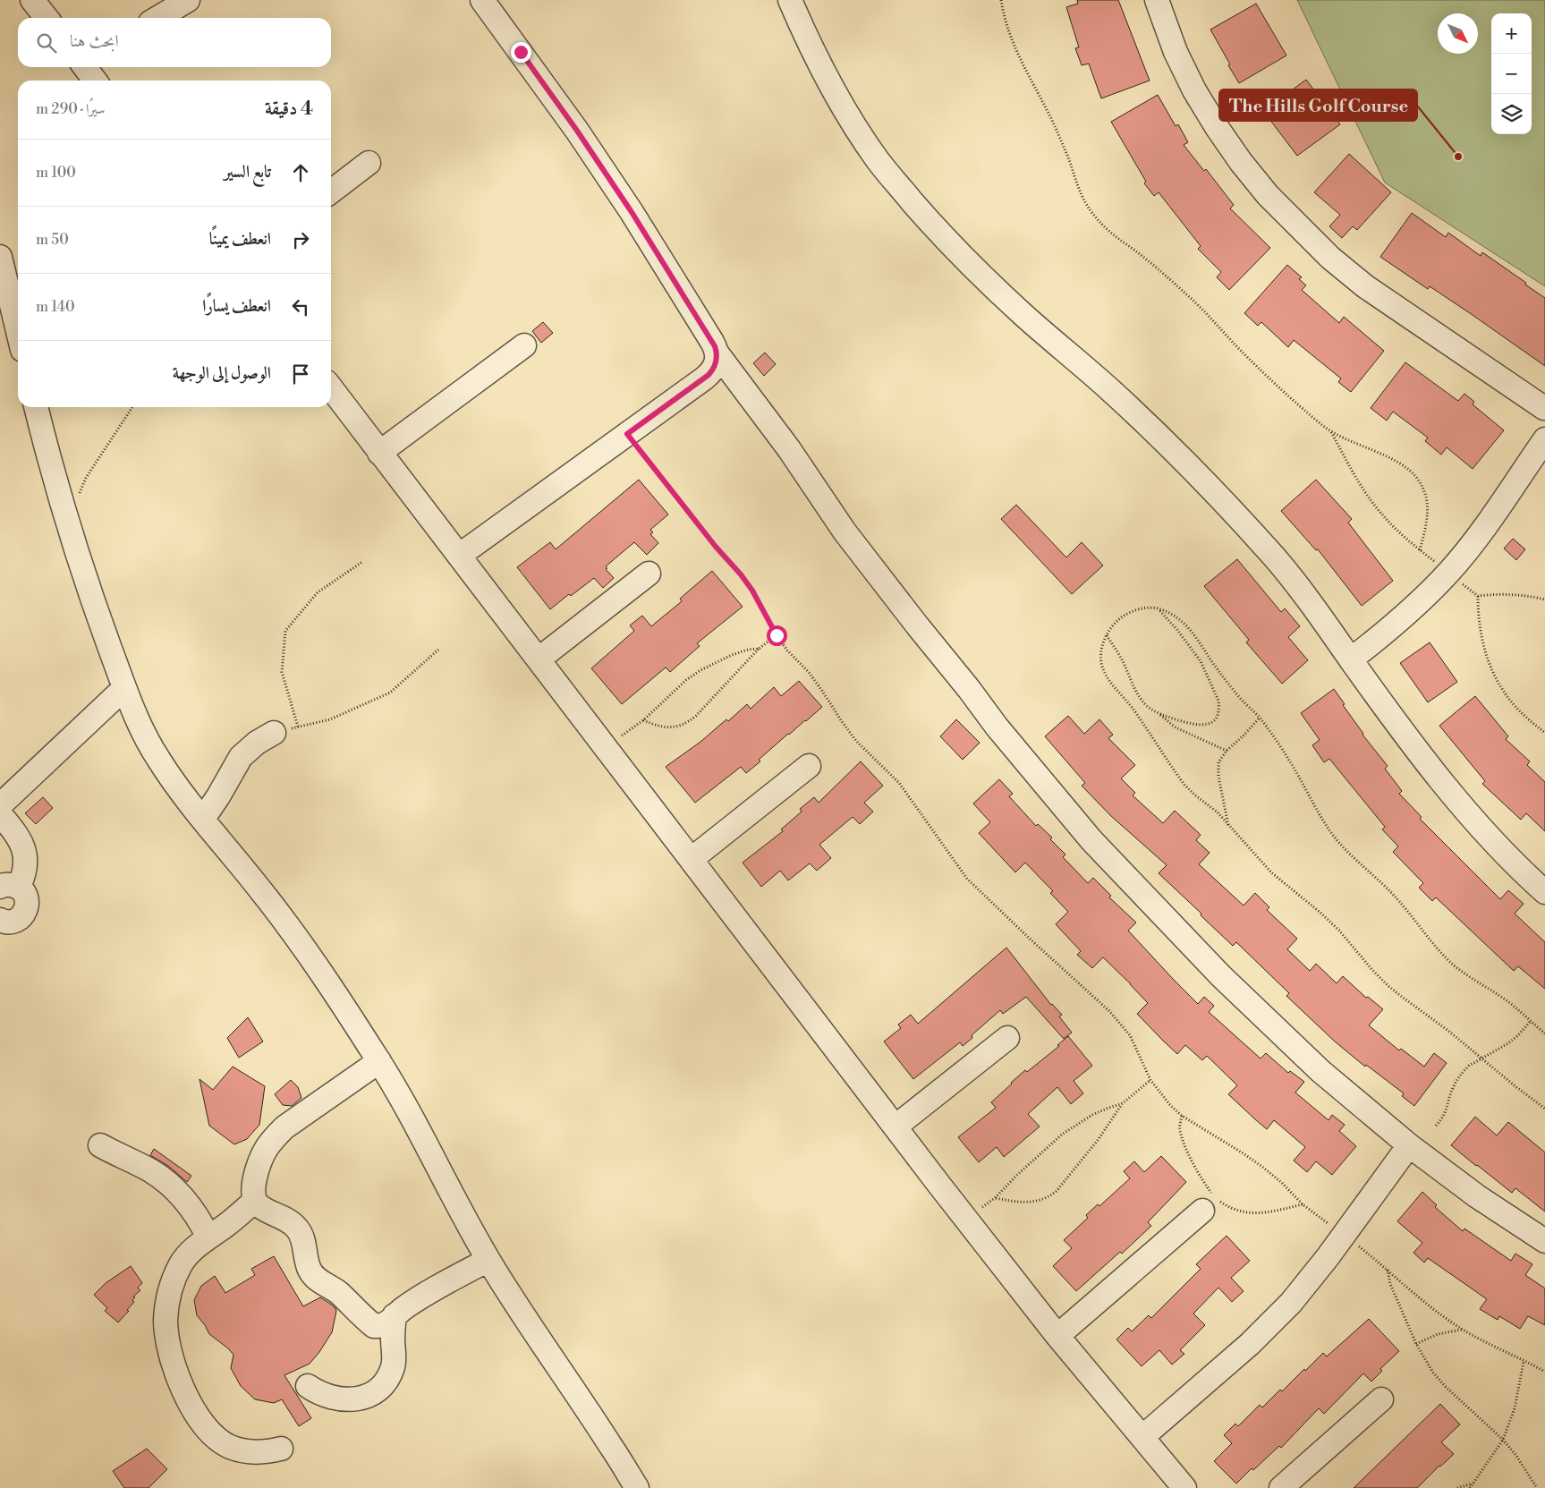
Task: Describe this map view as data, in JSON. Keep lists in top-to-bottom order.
{
  "places": ["The Hills Golf Course"],
  "north": "bottom right",
  "page": {
    "map_buttons": ["+", "−"],
    "search": "ابحث هنا",
    "heading": ["4 دقيقة", "سيرًا · 290 m"],
    "list": [
      ["تابع السير", "100 m"],
      ["انعطف يمينًا", "50 m"],
      ["انعطف يسارًا", "140 m"],
      "الوصول إلى الوجهة"
    ]
  }
}
